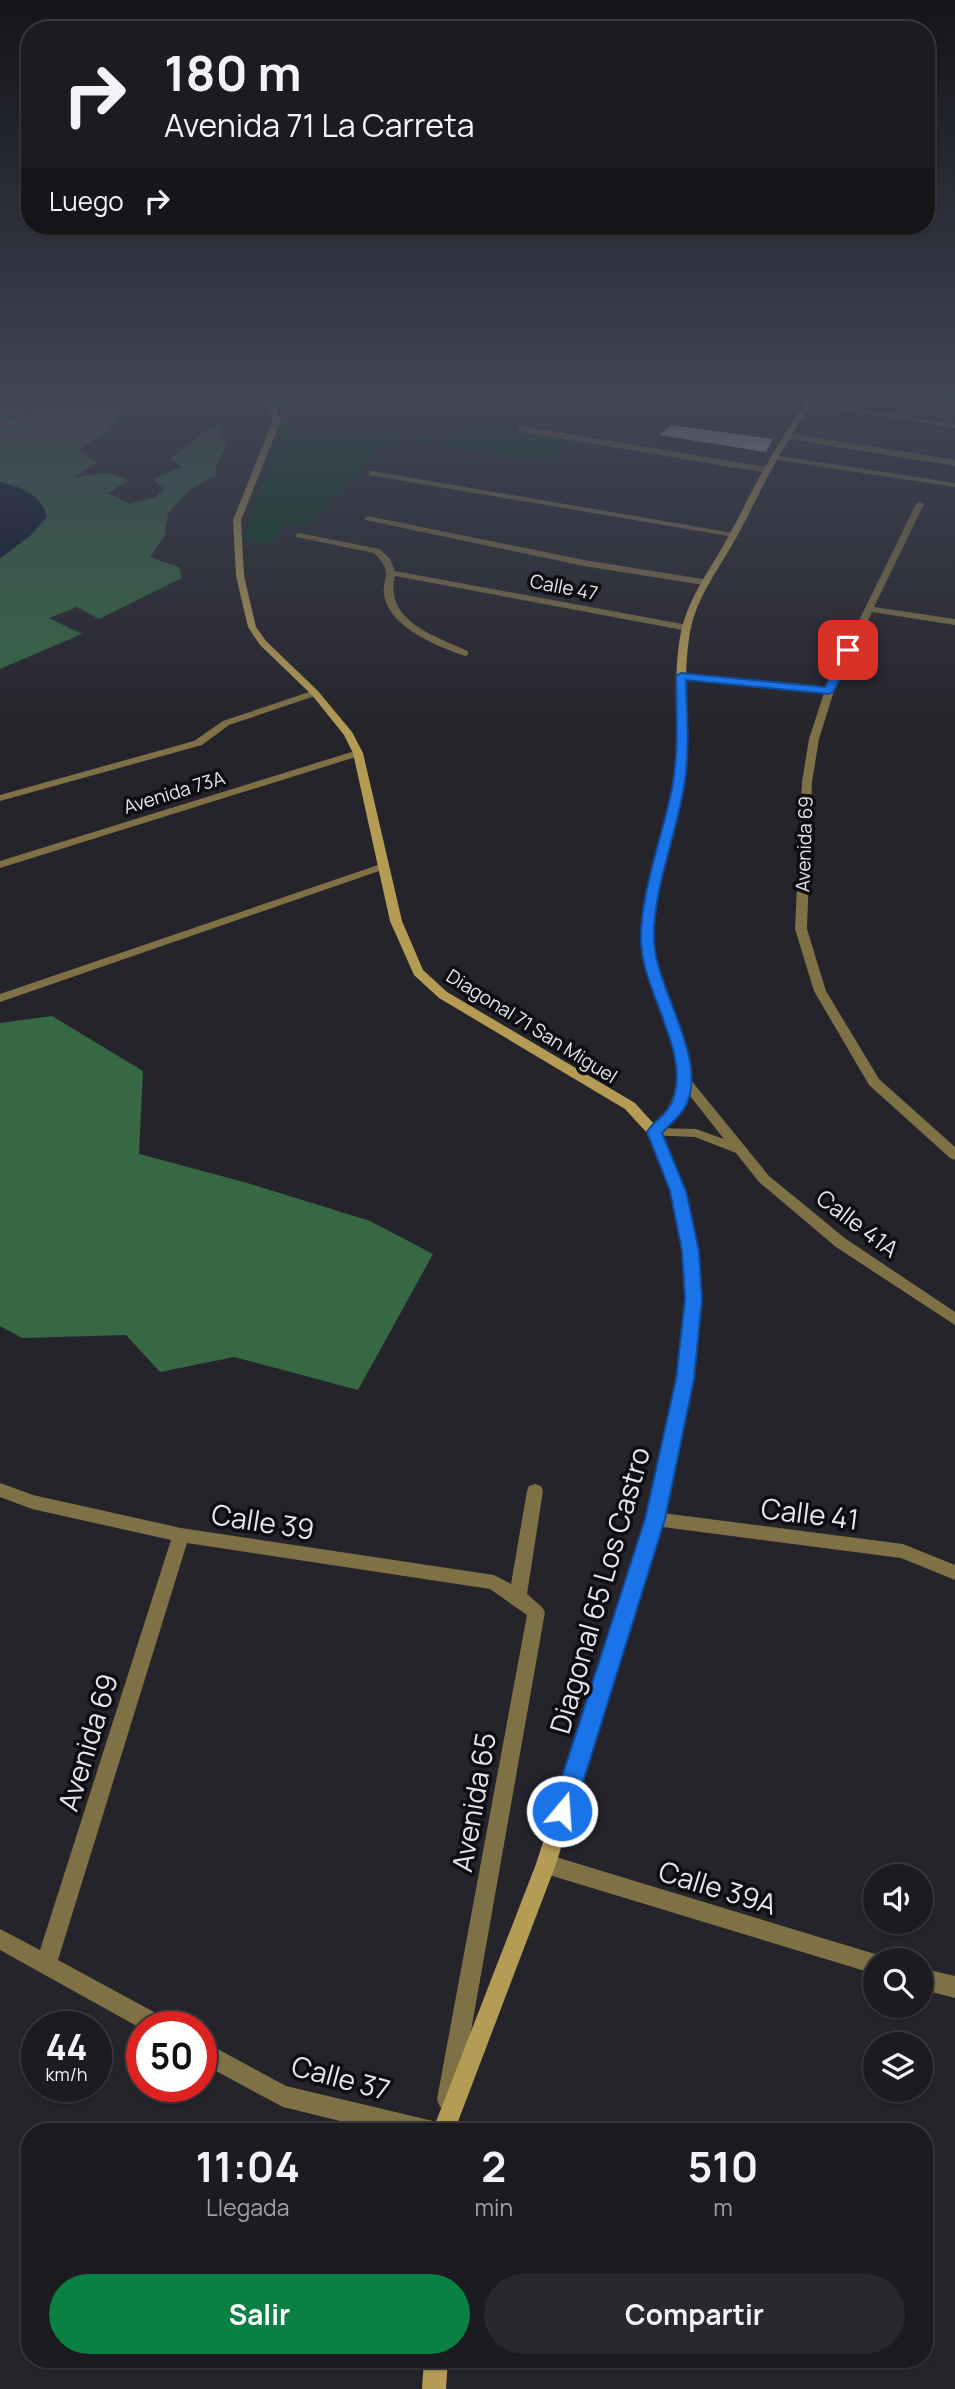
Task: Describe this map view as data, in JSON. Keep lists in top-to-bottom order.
{
  "streets": {
    "main road": ["Diagonal 71 San Miguel", "Diagonal 65 Los Castro"],
    "street": [
      "Calle 47",
      "Avenida 73A",
      "Avenida 69",
      "Calle 41A",
      "Calle 41",
      "Calle 39",
      "Avenida 65",
      "Calle 39A",
      "Calle 37"
    ]
  },
  "crossings": [
    ["Avenida 73A", "Diagonal 71 San Miguel"],
    ["Avenida 69", "Calle 39"],
    ["Diagonal 71 San Miguel", "Diagonal 65 Los Castro"],
    ["Calle 41", "Diagonal 65 Los Castro"],
    ["Calle 39", "Avenida 65"],
    ["Diagonal 65 Los Castro", "Calle 39A"]
  ],
  "page": {
    "turn": ["180 m", "Avenida 71 La Carreta"],
    "then": "Luego",
    "speed": "44 km/h",
    "limit": "50",
    "eta": [
      "11:04",
      "Llegada",
      "2",
      "min",
      "510",
      "m"
    ],
    "buttons": ["Salir", "Compartir"]
  }
}
